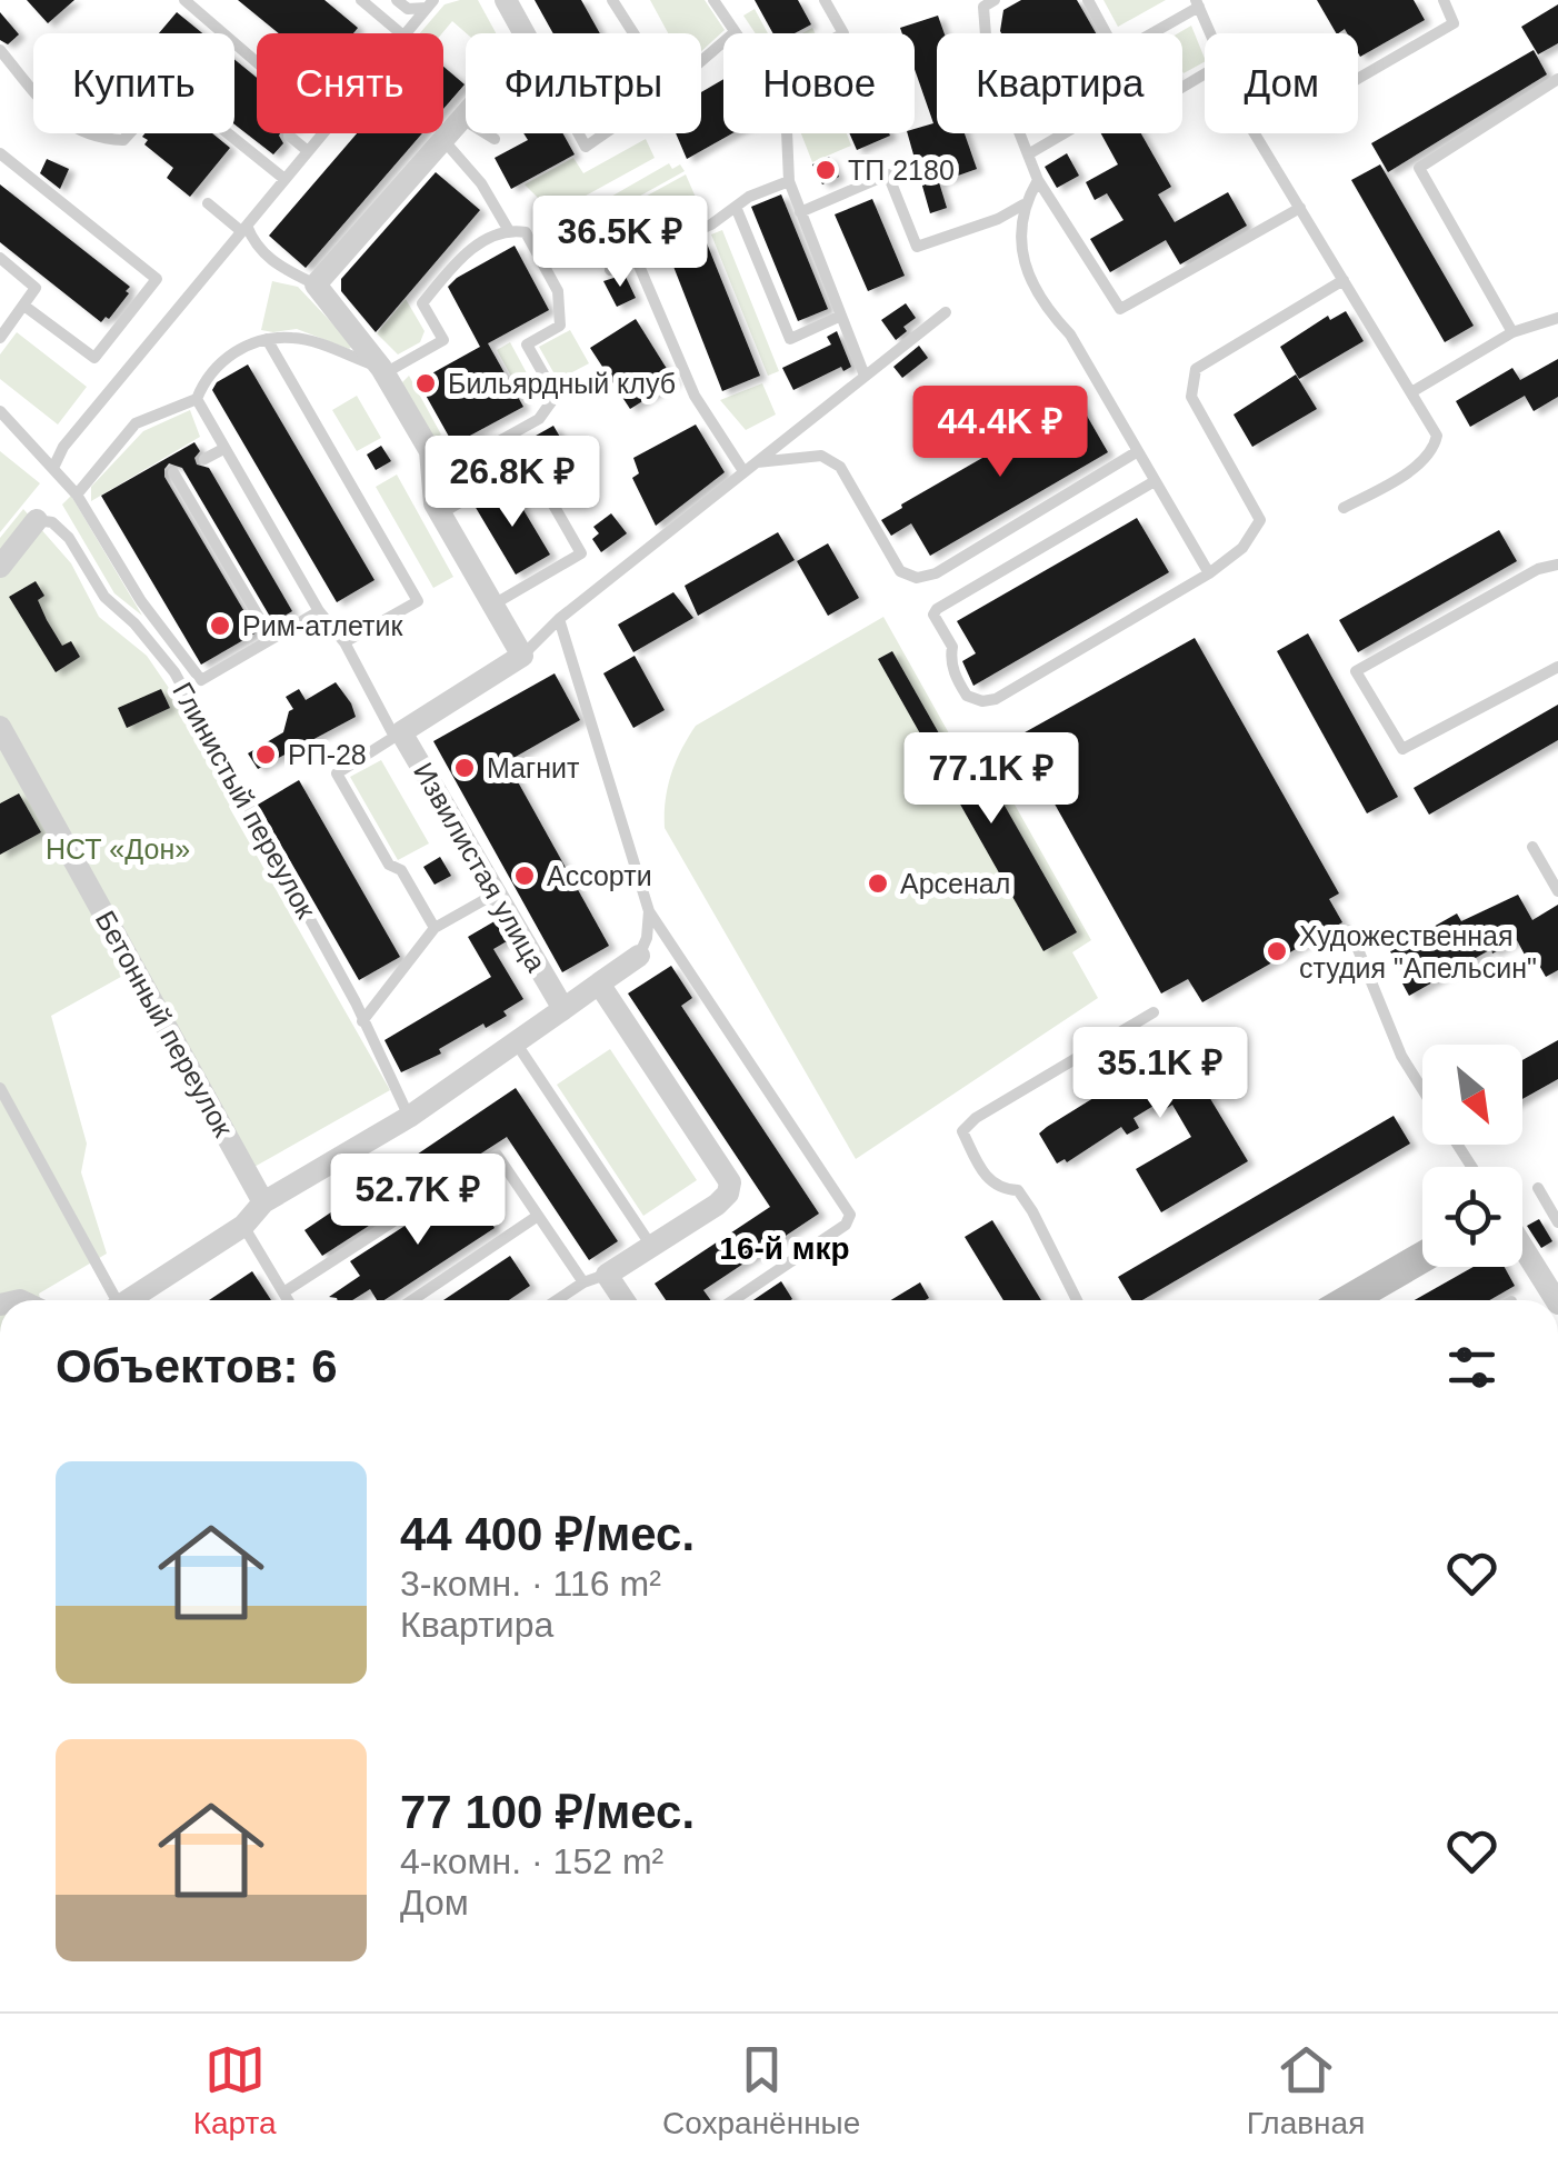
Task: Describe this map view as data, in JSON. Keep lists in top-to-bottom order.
{
  "streets": {
    "street": ["Извилистая улица", "Бетонный переулок"],
    "lane": ["Глинистый переулок"]
  },
  "districts": ["16-й мкр"],
  "parks": ["НСТ «Дон»"],
  "places": [
    "ТП 2180",
    "Бильярдный клуб",
    "Рим-атлетик",
    "РП-28",
    "Магнит",
    "Ассорти",
    "Арсенал",
    "Художественная студия \"Апельсин\""
  ],
  "north": "bottom right",
  "page": {
    "chip": [
      "Купить",
      "Снять",
      "Фильтры",
      "Новое",
      "Квартира",
      "Дом"
    ],
    "price": [
      "36.5K ₽",
      "44.4K ₽",
      "26.8K ₽",
      "77.1K ₽",
      "35.1K ₽",
      "52.7K ₽"
    ],
    "heading": "Объектов: 6",
    "list": [
      {
        "name": "44 400 ₽/мес.",
        "note": "3-комн. · 116 m² · Квартира"
      },
      {
        "name": "77 100 ₽/мес.",
        "note": "4-комн. · 152 m² · Дом"
      }
    ],
    "tabs": ["Карта", "Сохранённые", "Главная"]
  }
}
